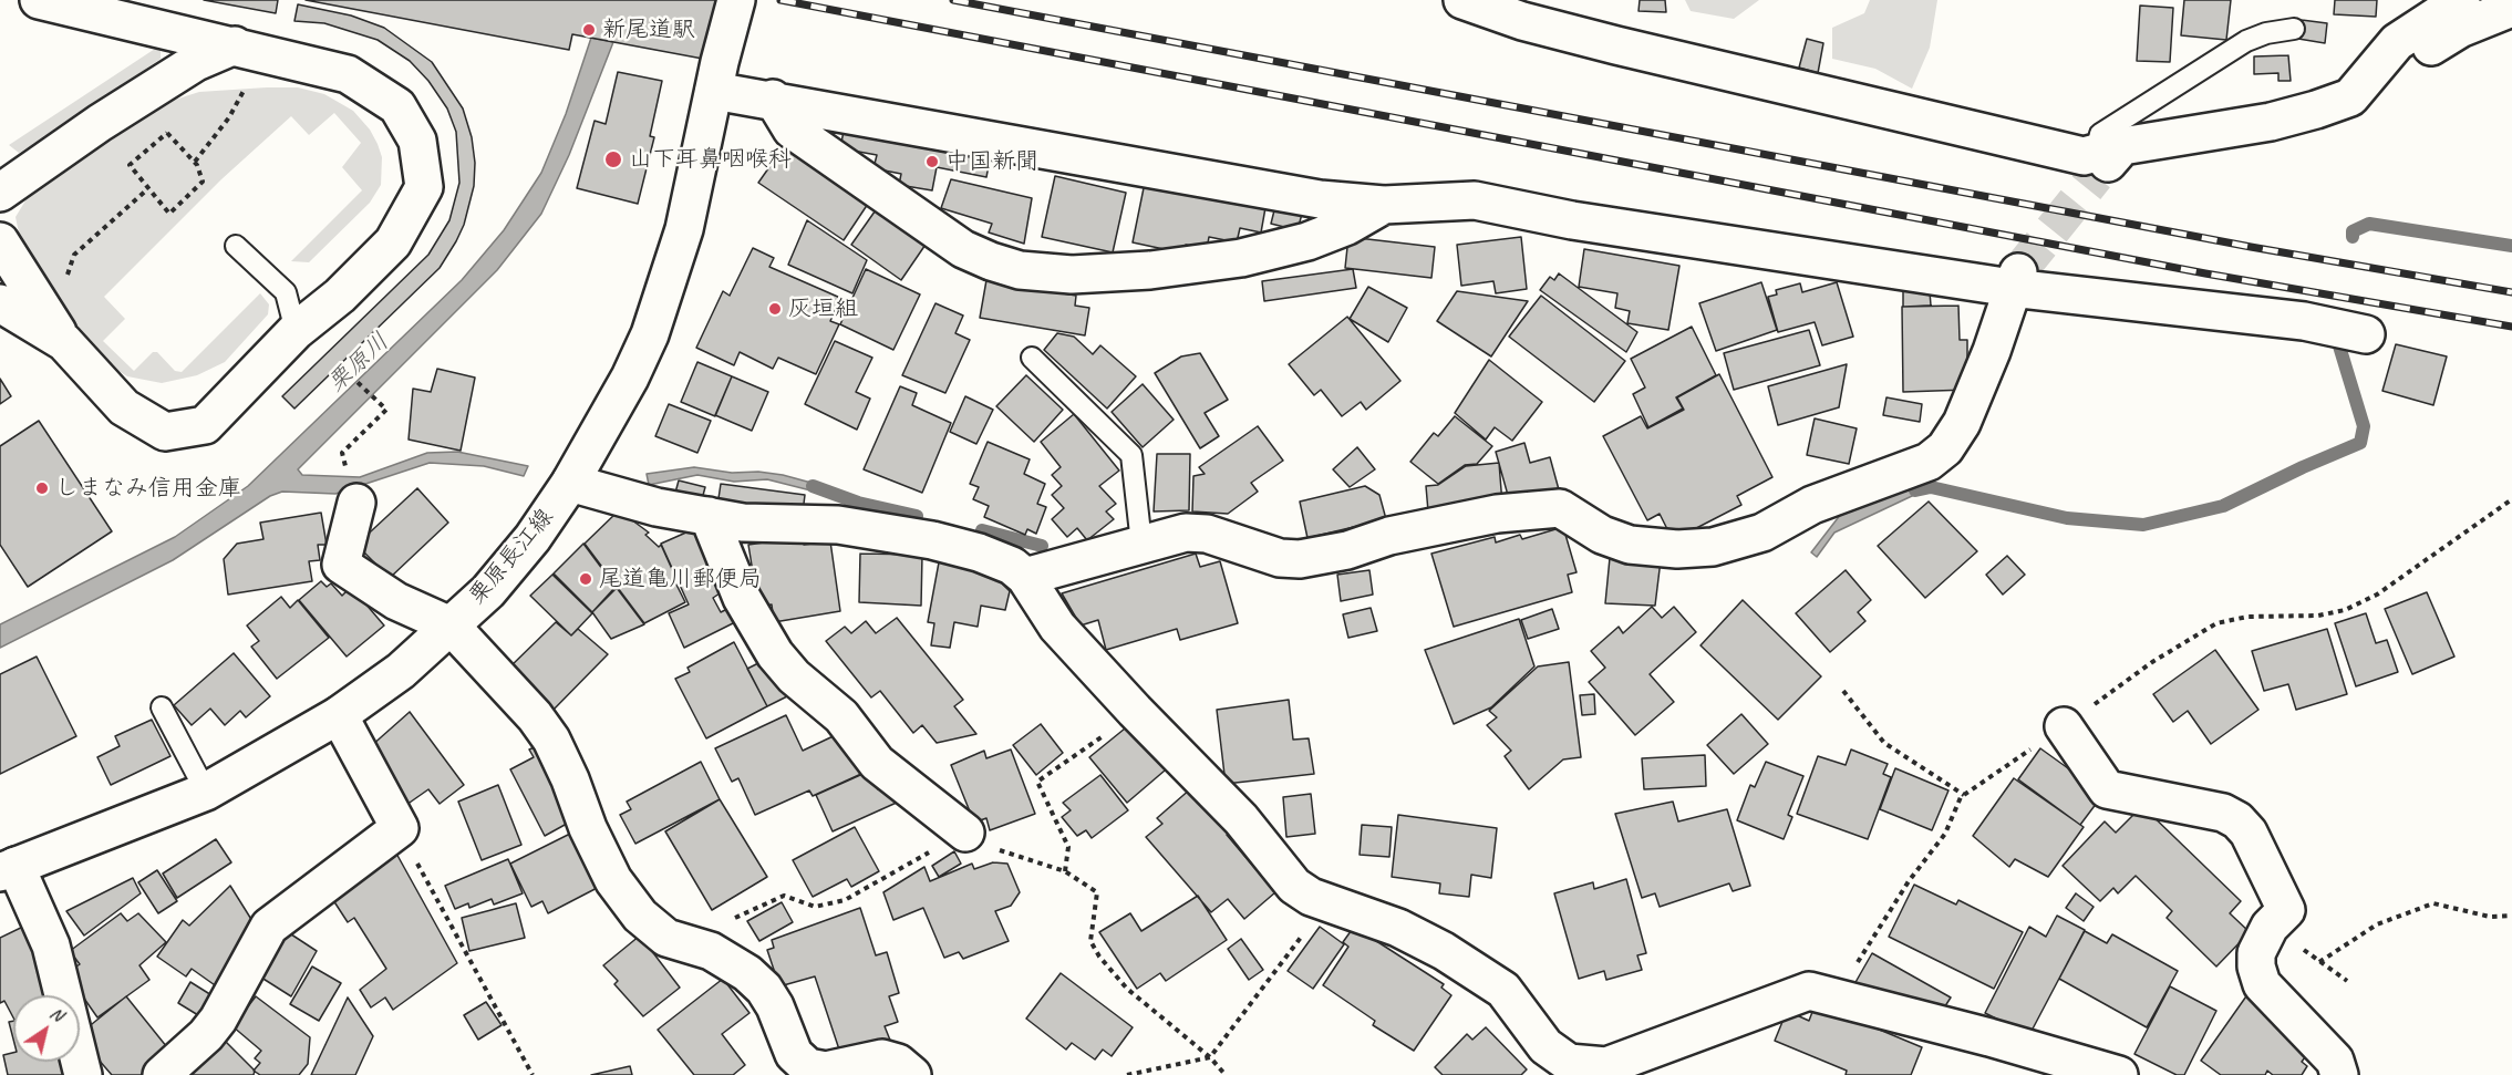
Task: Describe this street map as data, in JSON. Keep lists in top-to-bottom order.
{
  "streets": {
    "street": ["栗原長江線"]
  },
  "water": ["栗原川"],
  "places": [
    "新尾道駅",
    "山下耳鼻咽喉科",
    "中国新聞",
    "灰垣組",
    "しまなみ信用金庫",
    "尾道亀川郵便局"
  ],
  "north": "top right"
}
